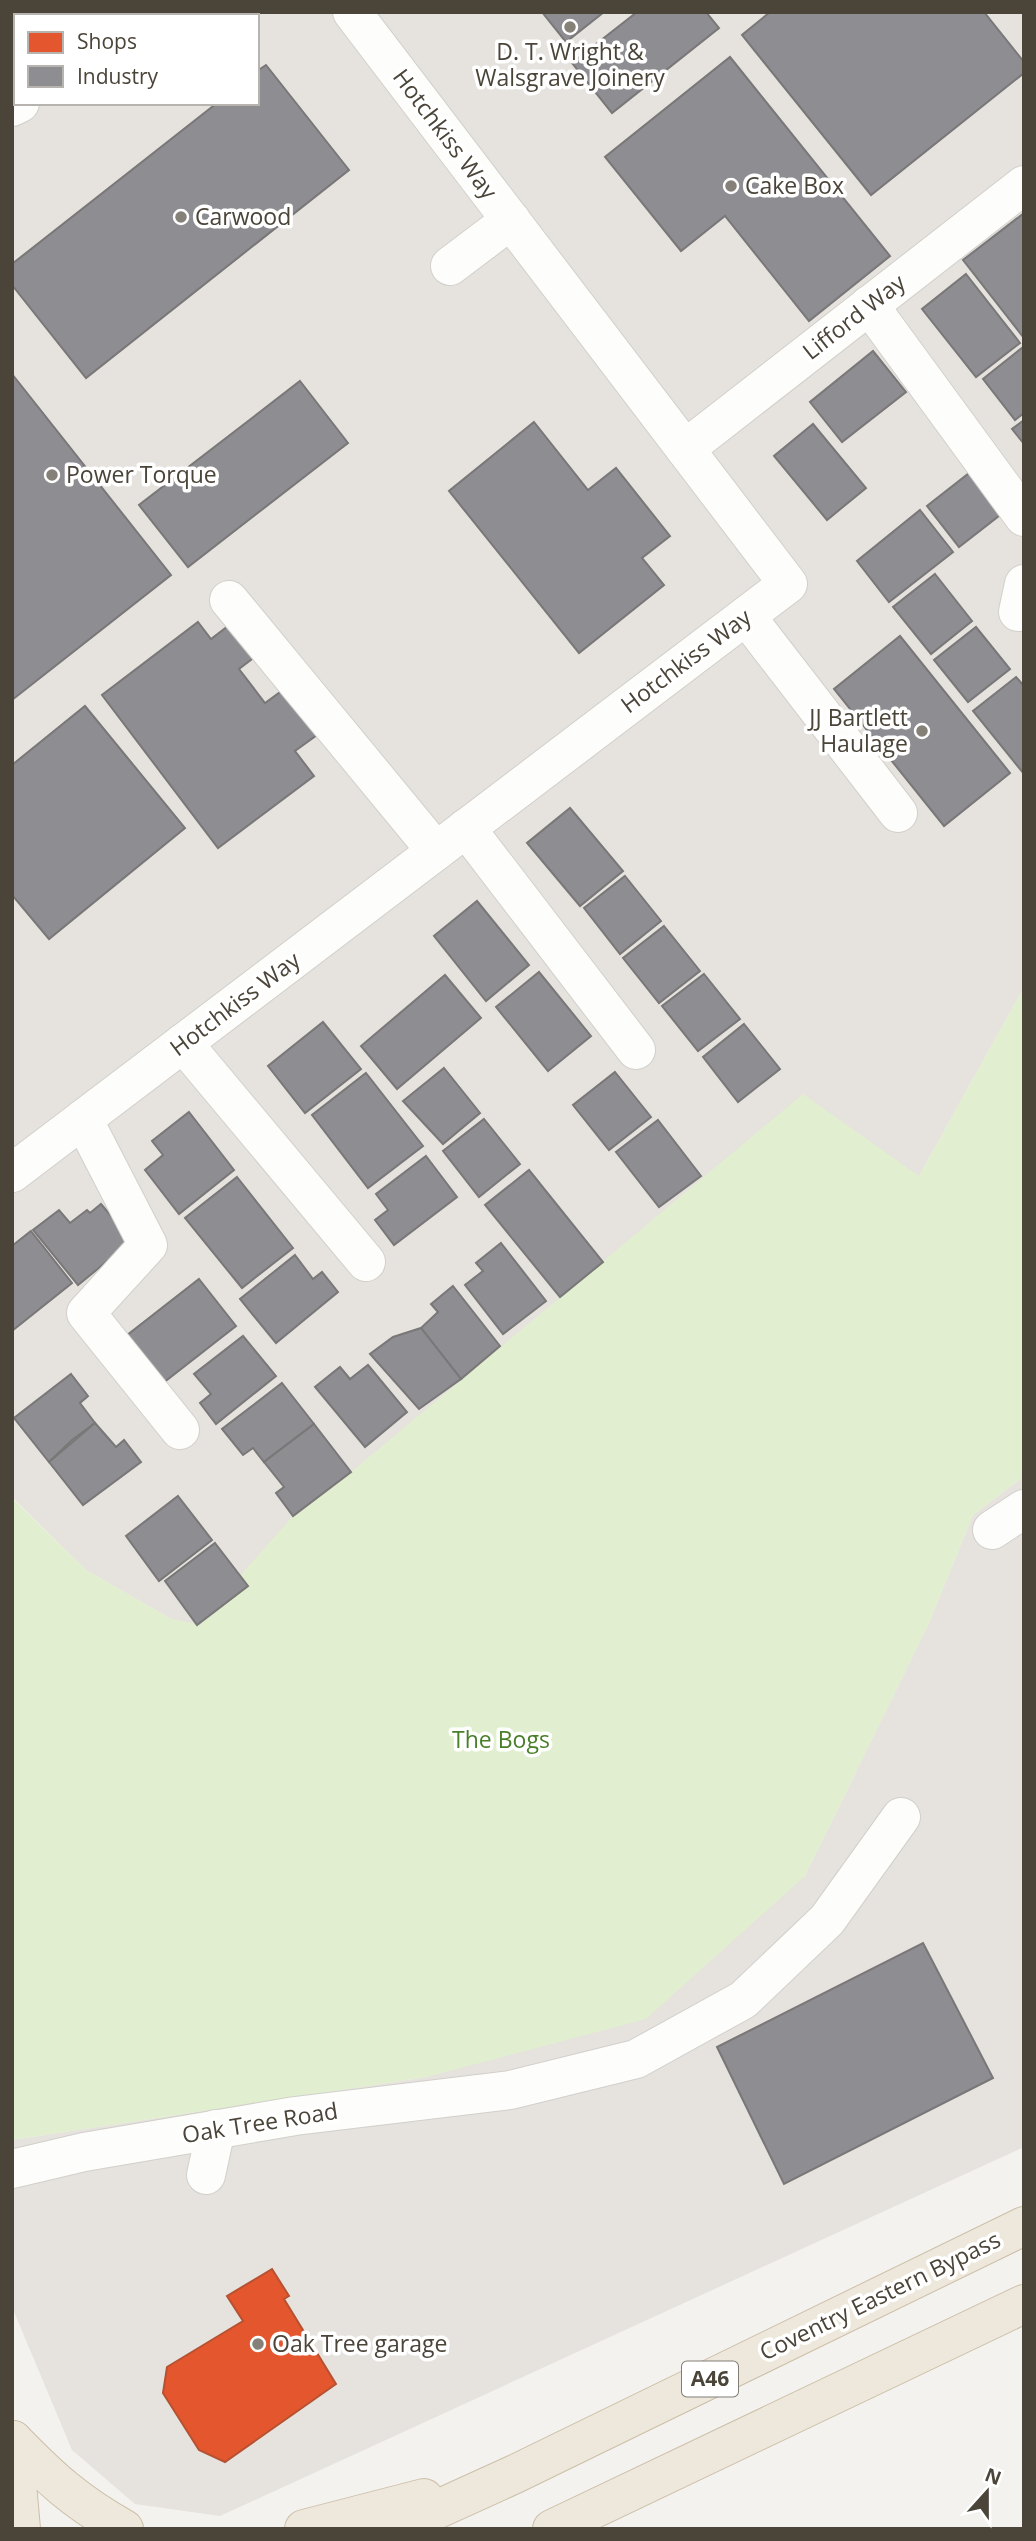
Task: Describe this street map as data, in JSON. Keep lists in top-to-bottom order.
{
  "streets": {
    "highway": ["Coventry Eastern Bypass", "A46"],
    "street": ["Hotchkiss Way", "Lifford Way", "Oak Tree Road"]
  },
  "crossings": [
    ["Hotchkiss Way", "Lifford Way"]
  ],
  "parks": ["The Bogs"],
  "places": [
    "D. T. Wright & Walsgrave Joinery",
    "Cake Box",
    "Carwood",
    "Power Torque",
    "JJ Bartlett Haulage",
    "Oak Tree garage"
  ],
  "legend": ["Shops", "Industry"],
  "north": "top"
}
